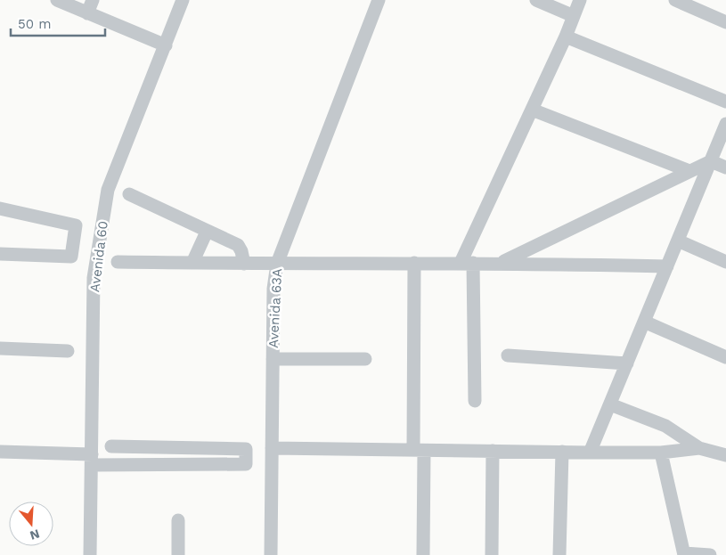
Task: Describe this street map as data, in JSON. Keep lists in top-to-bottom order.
{
  "streets": {
    "street": ["Avenida 60", "Avenida 63A"]
  },
  "scale_bar": "50 m",
  "north": "bottom"
}
